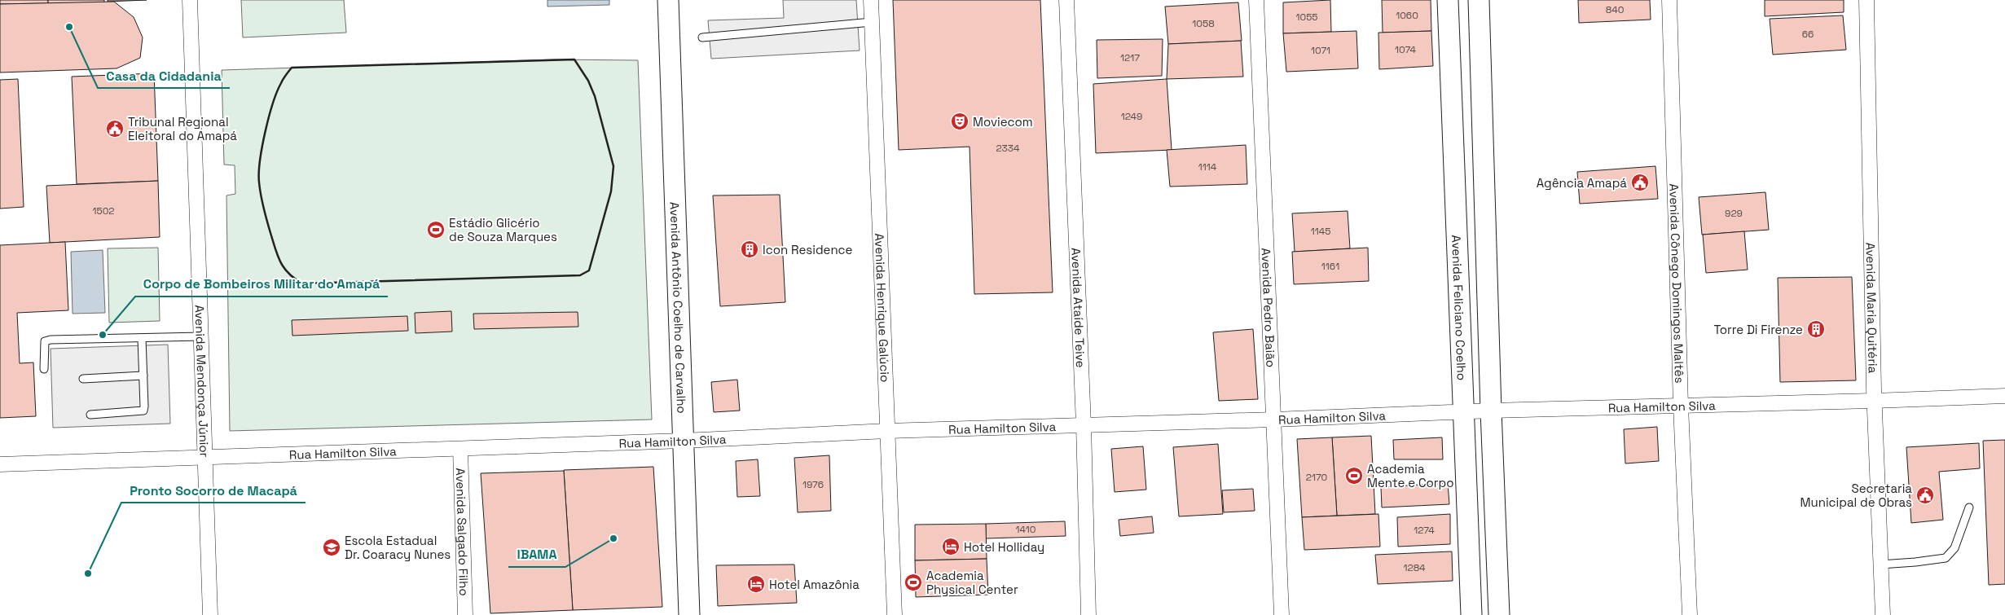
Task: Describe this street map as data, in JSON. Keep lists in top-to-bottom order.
{
  "streets": {
    "street": [
      "Avenida Cônego Domingos Maltês",
      "Avenida Ataíde Teive",
      "Avenida Pedro Baião",
      "Avenida Antônio Coelho de Carvalho",
      "Avenida Henrique Galúcio",
      "Avenida Feliciano Coelho",
      "Avenida Maria Quitéria",
      "Avenida Mendonça Júnior",
      "Rua Hamilton Silva",
      "Avenida Salgado Filho"
    ]
  },
  "crossings": [
    ["Avenida Cônego Domingos Maltês", "Rua Hamilton Silva"],
    ["Avenida Ataíde Teive", "Rua Hamilton Silva"],
    ["Avenida Pedro Baião", "Rua Hamilton Silva"],
    ["Avenida Antônio Coelho de Carvalho", "Rua Hamilton Silva"],
    ["Avenida Henrique Galúcio", "Rua Hamilton Silva"],
    ["Avenida Feliciano Coelho", "Rua Hamilton Silva"],
    ["Avenida Maria Quitéria", "Rua Hamilton Silva"],
    ["Avenida Mendonça Júnior", "Rua Hamilton Silva"],
    ["Rua Hamilton Silva", "Avenida Salgado Filho"]
  ],
  "places": {
    "other": [
      "Casa da Cidadania",
      "Corpo de Bombeiros Militar do Amapá",
      "IBAMA",
      "Pronto Socorro de Macapá"
    ],
    "theatre": ["Moviecom"],
    "public building": ["Tribunal Regional Eleitoral do Amapá", "Agência Amapá", "Secretaria Municipal de Obras"],
    "sports": ["Estádio Glicério de Souza Marques", "Academia Mente e Corpo", "Academia Physical Center"],
    "building": ["Icon Residence", "Torre Di Firenze"],
    "hotel": ["Hotel Holliday", "Hotel Amazônia"],
    "school or university": ["Escola Estadual Dr. Coaracy Nunes"]
  },
  "house_numbers": [
    "840",
    "1060",
    "1055",
    "1058",
    "66",
    "1074",
    "1071",
    "1217",
    "1249",
    "2334",
    "1114",
    "1502",
    "929",
    "1145",
    "1161",
    "2170",
    "1976",
    "1410",
    "1274",
    "1284"
  ]
}
